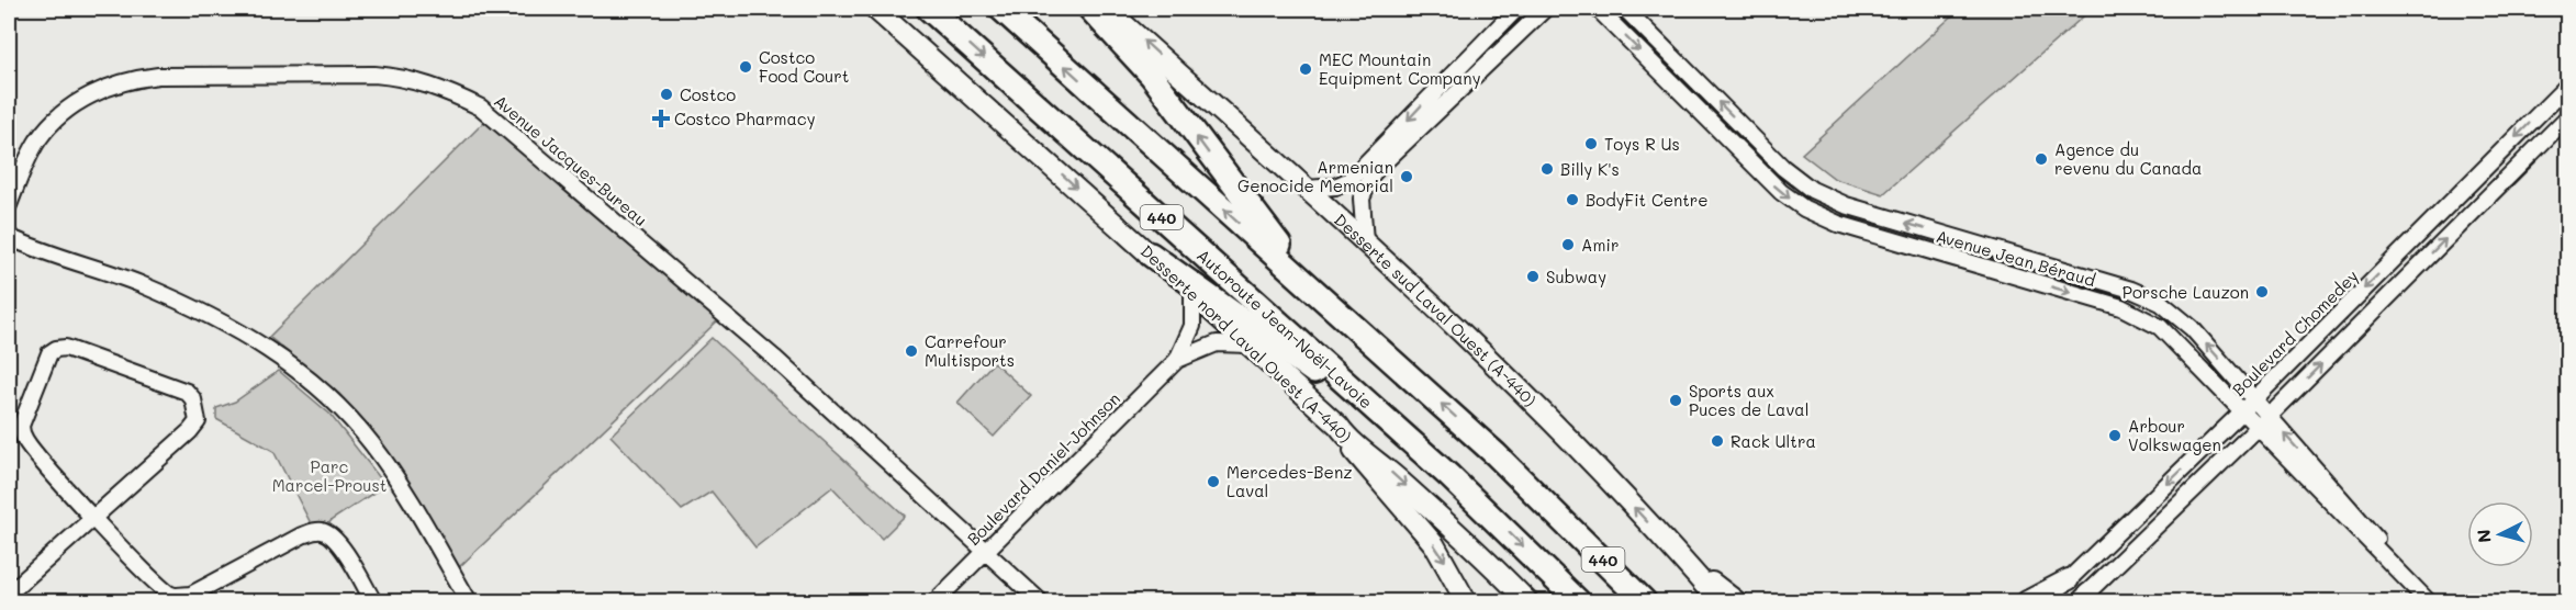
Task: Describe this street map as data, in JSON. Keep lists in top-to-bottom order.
{
  "streets": {
    "highway": ["440", "Autoroute Jean-Noël-Lavoie"],
    "main road": ["Desserte sud Laval Ouest (A-440)", "Desserte nord Laval Ouest (A-440)"],
    "street": [
      "Avenue Jacques-Bureau",
      "Avenue Jean Béraud",
      "Boulevard Chomedey",
      "Boulevard Daniel-Johnson"
    ]
  },
  "crossings": [
    ["Avenue Jacques-Bureau", "Boulevard Daniel-Johnson"],
    ["Avenue Jean Béraud", "Boulevard Chomedey"],
    ["Desserte nord Laval Ouest (A-440)", "Boulevard Daniel-Johnson"]
  ],
  "one_way": ["Desserte sud Laval Ouest (A-440)"],
  "parks": ["Parc Marcel-Proust"],
  "places": {
    "other": [
      "Costco Food Court",
      "MEC Mountain Equipment Company",
      "Costco",
      "Toys R Us",
      "Agence du revenu du Canada",
      "Billy K's",
      "Armenian Genocide Memorial",
      "BodyFit Centre",
      "Amir",
      "Subway",
      "Porsche Lauzon",
      "Carrefour Multisports",
      "Sports aux Puces de Laval",
      "Arbour Volkswagen",
      "Rack Ultra",
      "Mercedes-Benz Laval"
    ],
    "health": ["Costco Pharmacy"]
  },
  "north": "left"
}
